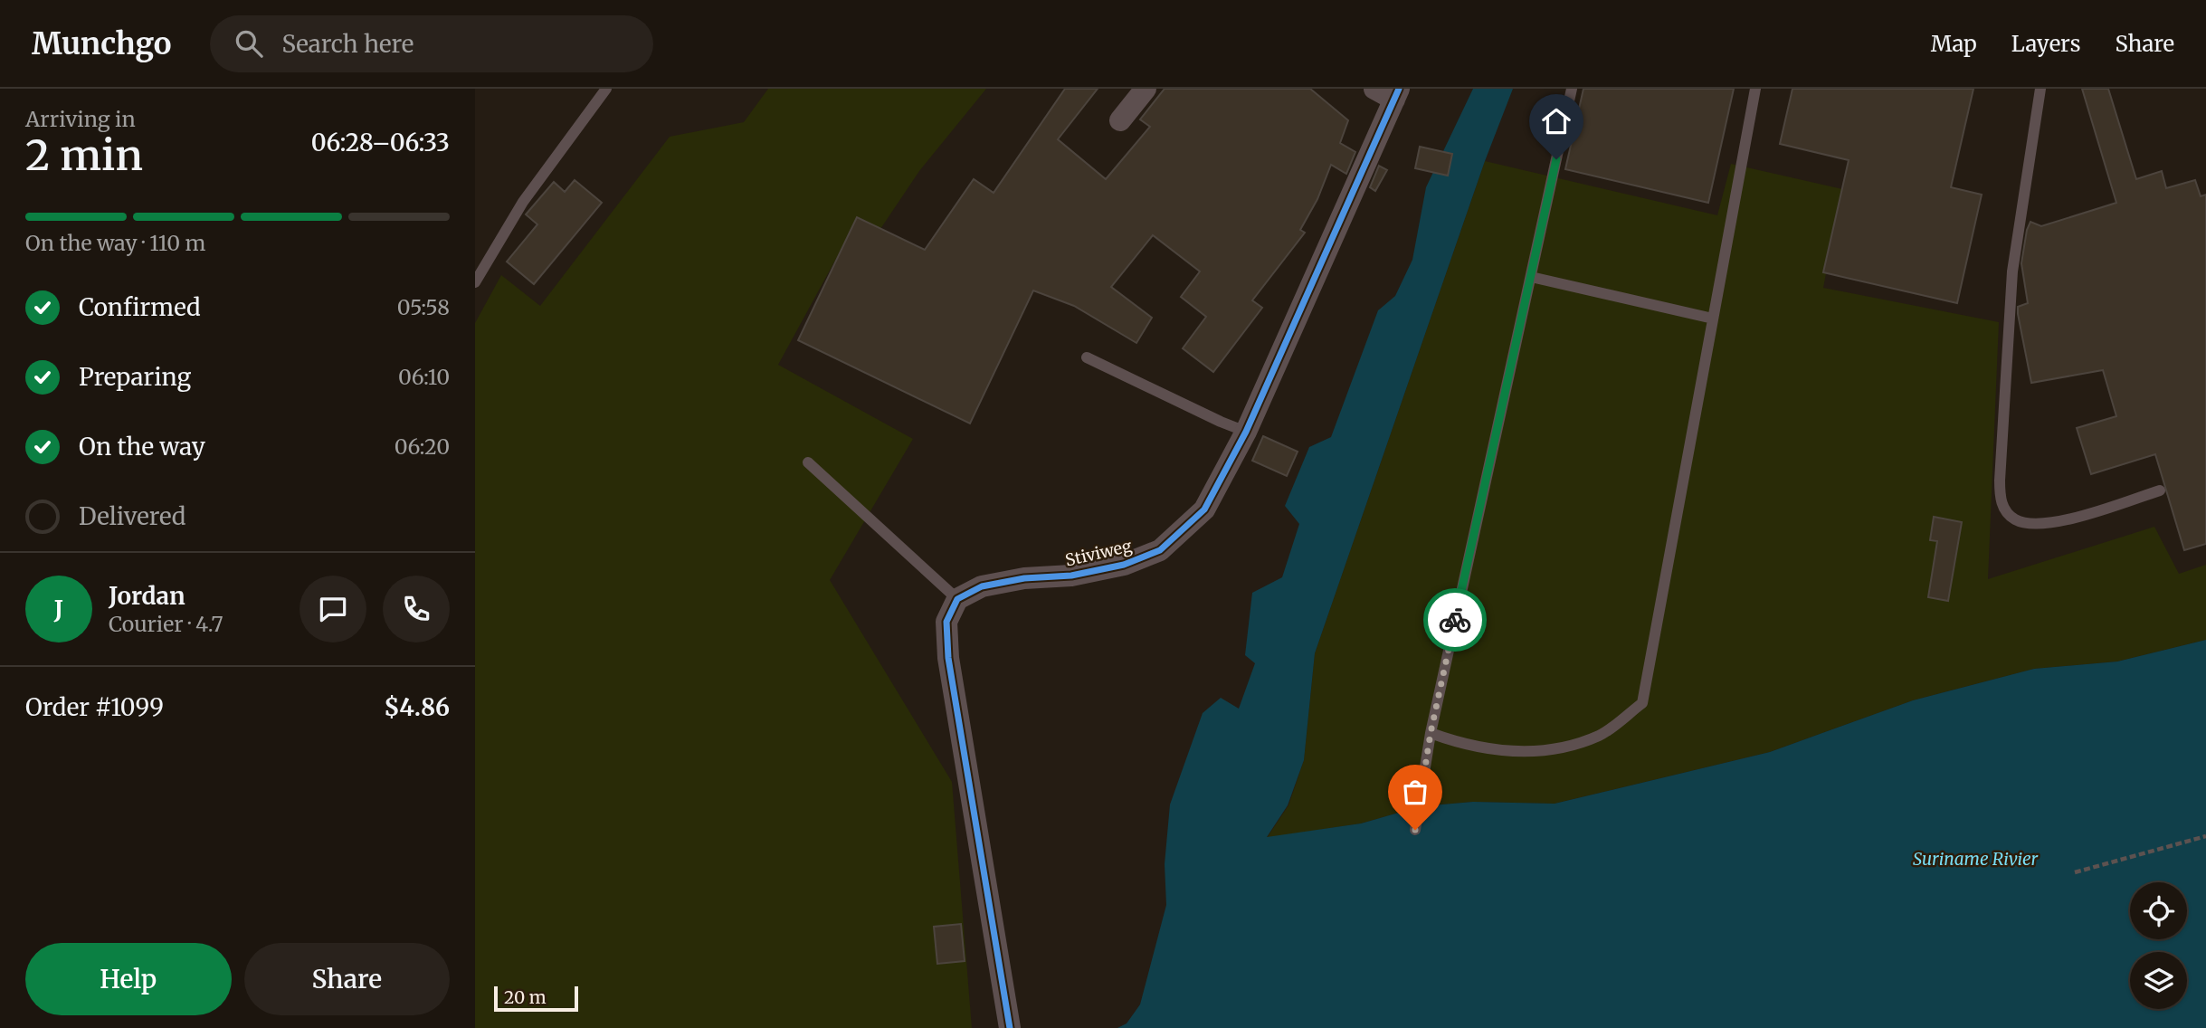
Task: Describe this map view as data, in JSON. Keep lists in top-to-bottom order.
{
  "streets": {
    "street": ["Stiviweg"]
  },
  "water": ["Suriname Rivier"],
  "scale_bar": "20 m",
  "page": {
    "header": "Munchgo",
    "search": "Search here",
    "nav": ["Map", "Layers", "Share"],
    "heading": ["2 min", "Arriving in", "06:28–06:33"],
    "panel": [
      "Jordan",
      "Courier · 4.7",
      "Order #1099",
      "$4.86"
    ],
    "bar": "On the way · 110 m",
    "list": [
      ["Confirmed", "05:58"],
      ["Preparing", "06:10"],
      ["On the way", "06:20"],
      "Delivered"
    ],
    "round": "J",
    "buttons": ["Help", "Share"],
    "scale": "20 m"
  }
}
